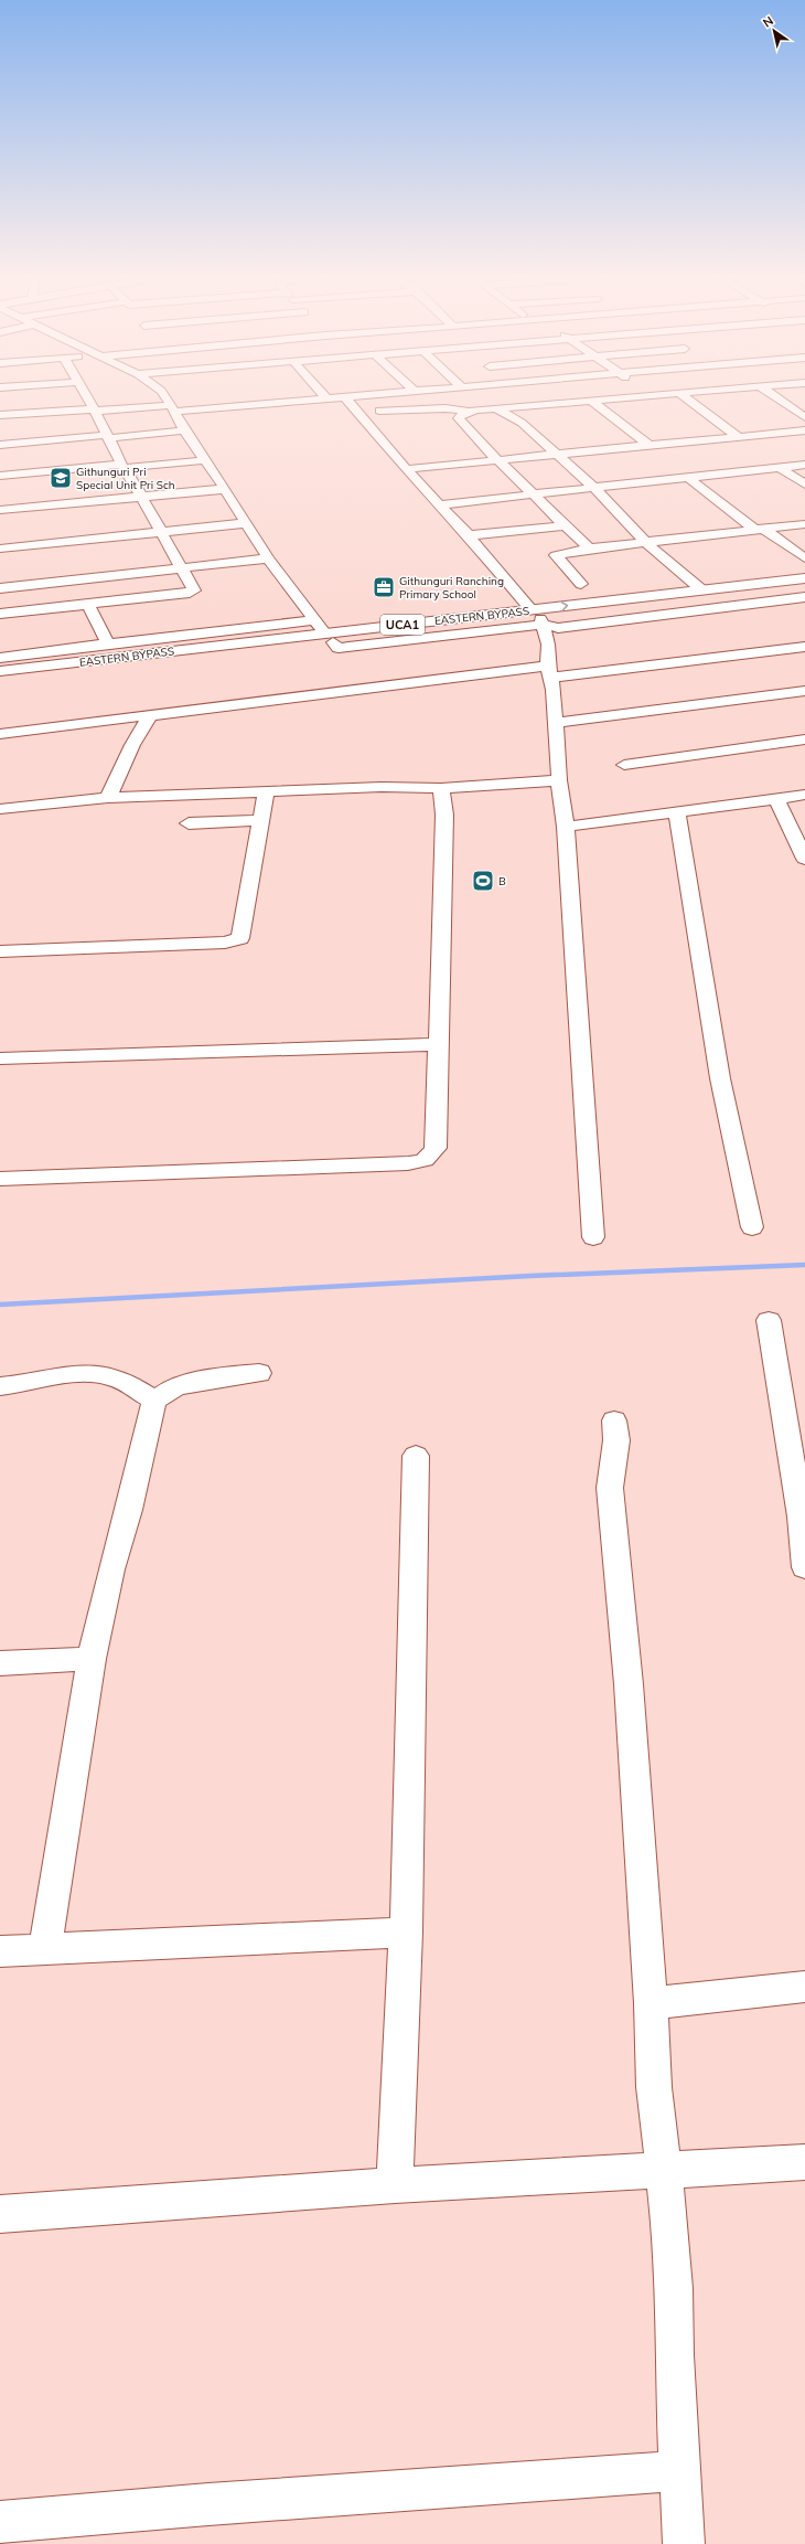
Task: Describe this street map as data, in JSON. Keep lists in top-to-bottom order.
{
  "streets": {
    "main road": ["EASTERN BYPASS"]
  },
  "places": {
    "school or university": ["Githunguri Pri Special Unit Pri Sch"],
    "office": ["Githunguri Ranching Primary School"],
    "sports": ["B"]
  },
  "north": "top left"
}
